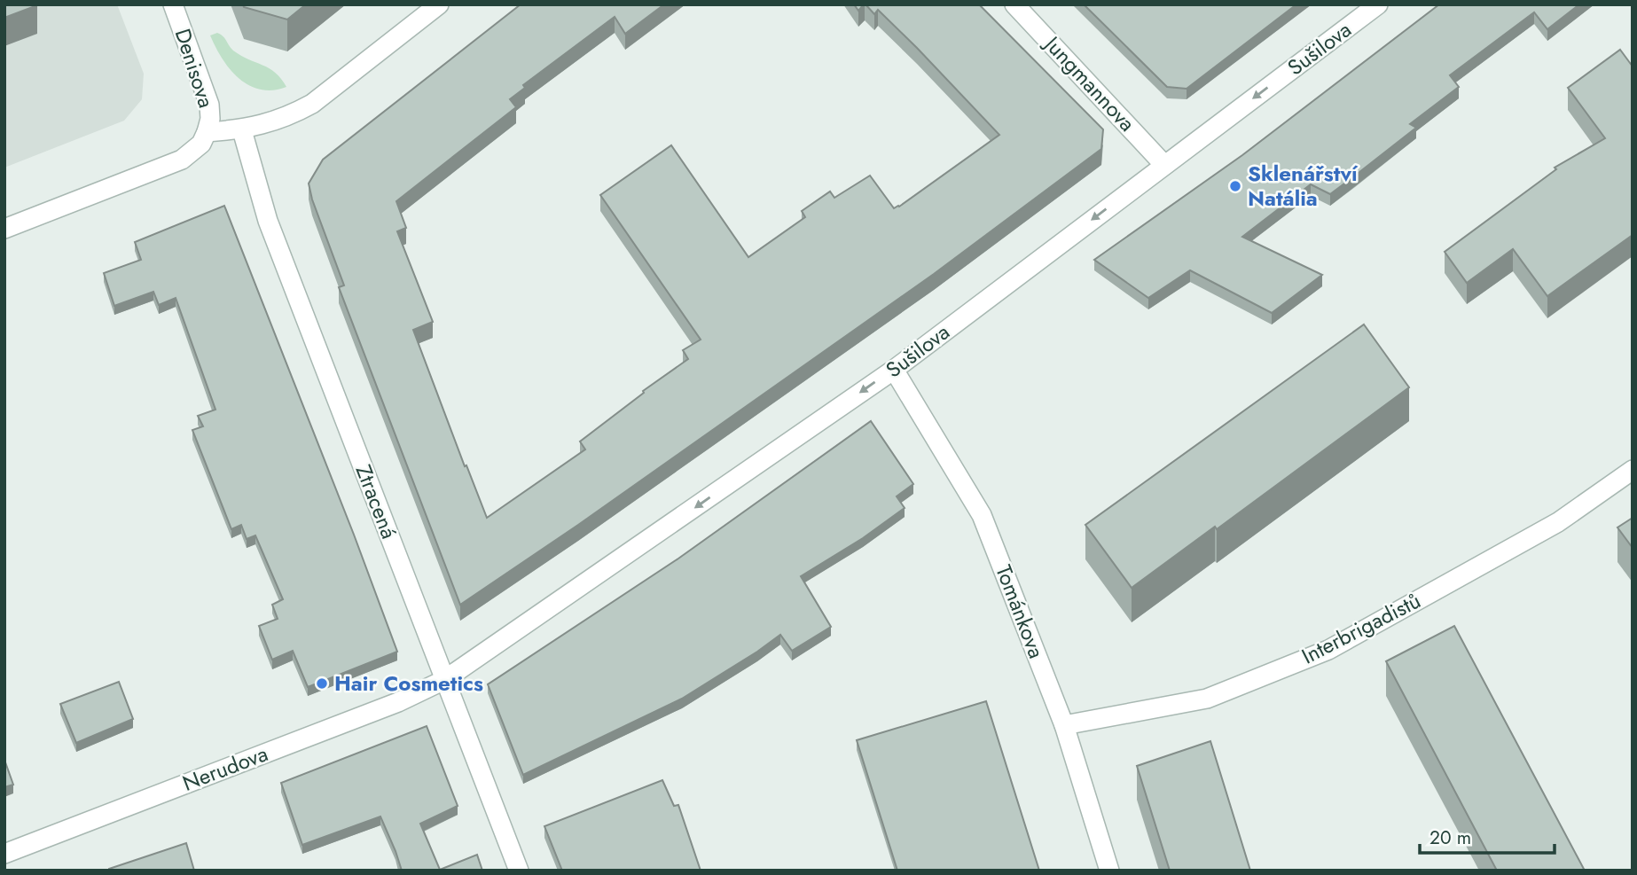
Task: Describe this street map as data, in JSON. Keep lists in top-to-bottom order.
{
  "streets": {
    "street": [
      "Sušilova",
      "Denisova",
      "Jungmannova",
      "Ztracená",
      "Tománkova",
      "Interbrigadistů",
      "Nerudova"
    ]
  },
  "crossings": [
    ["Sušilova", "Jungmannova"],
    ["Sušilova", "Ztracená"],
    ["Sušilova", "Tománkova"],
    ["Sušilova", "Nerudova"],
    ["Ztracená", "Nerudova"],
    ["Tománkova", "Interbrigadistů"]
  ],
  "one_way": ["Sušilova"],
  "places": ["Sklenářství Natália", "Hair Cosmetics"],
  "scale_bar": "20 m"
}
